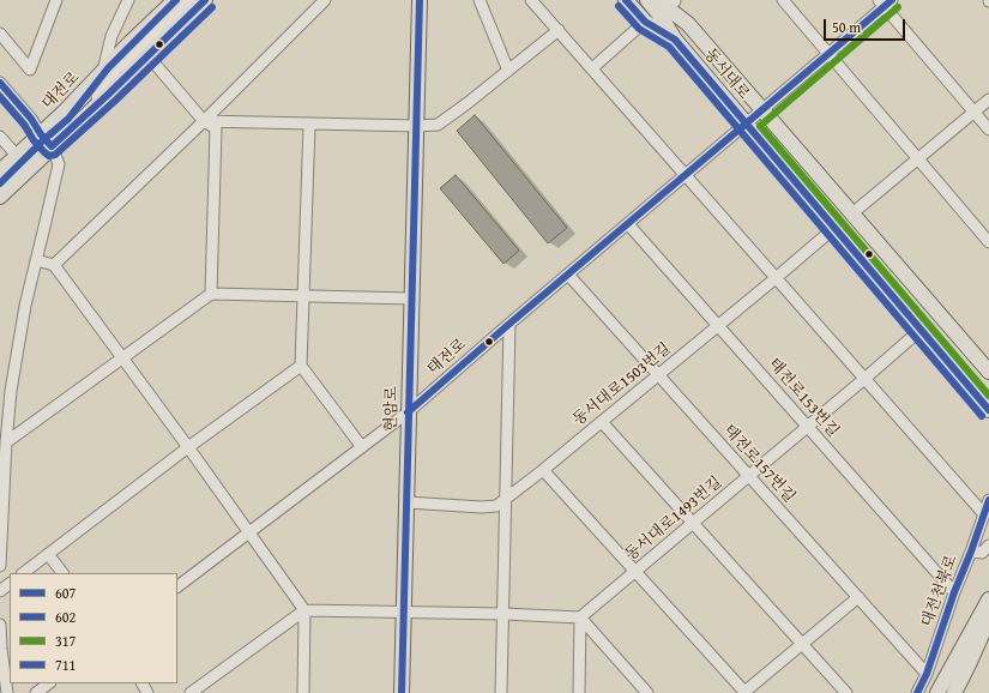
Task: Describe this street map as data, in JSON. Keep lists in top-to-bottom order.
{
  "streets": {
    "main road": ["동서대로", "대전로", "현암로"],
    "street": [
      "태전로",
      "동서대로1503번길",
      "태전로153번길",
      "태전로157번길",
      "동서대로1493번길",
      "대전천북로"
    ]
  },
  "crossings": [
    ["동서대로", "태전로"],
    ["동서대로", "동서대로1503번길"],
    ["동서대로", "동서대로1493번길"],
    ["태전로", "태전로153번길"],
    ["태전로", "현암로"],
    ["태전로", "태전로157번길"],
    ["동서대로1503번길", "태전로153번길"],
    ["동서대로1503번길", "현암로"],
    ["동서대로1503번길", "태전로157번길"],
    ["태전로153번길", "동서대로1493번길"],
    ["태전로153번길", "대전천북로"],
    ["태전로157번길", "동서대로1493번길"],
    ["태전로157번길", "대전천북로"]
  ],
  "lines": [
    "transit line 607",
    "transit line 711",
    "transit line 602",
    "transit line 317"
  ],
  "legend": [
    "607",
    "602",
    "317",
    "711"
  ],
  "scale_bar": "50 m"
}
